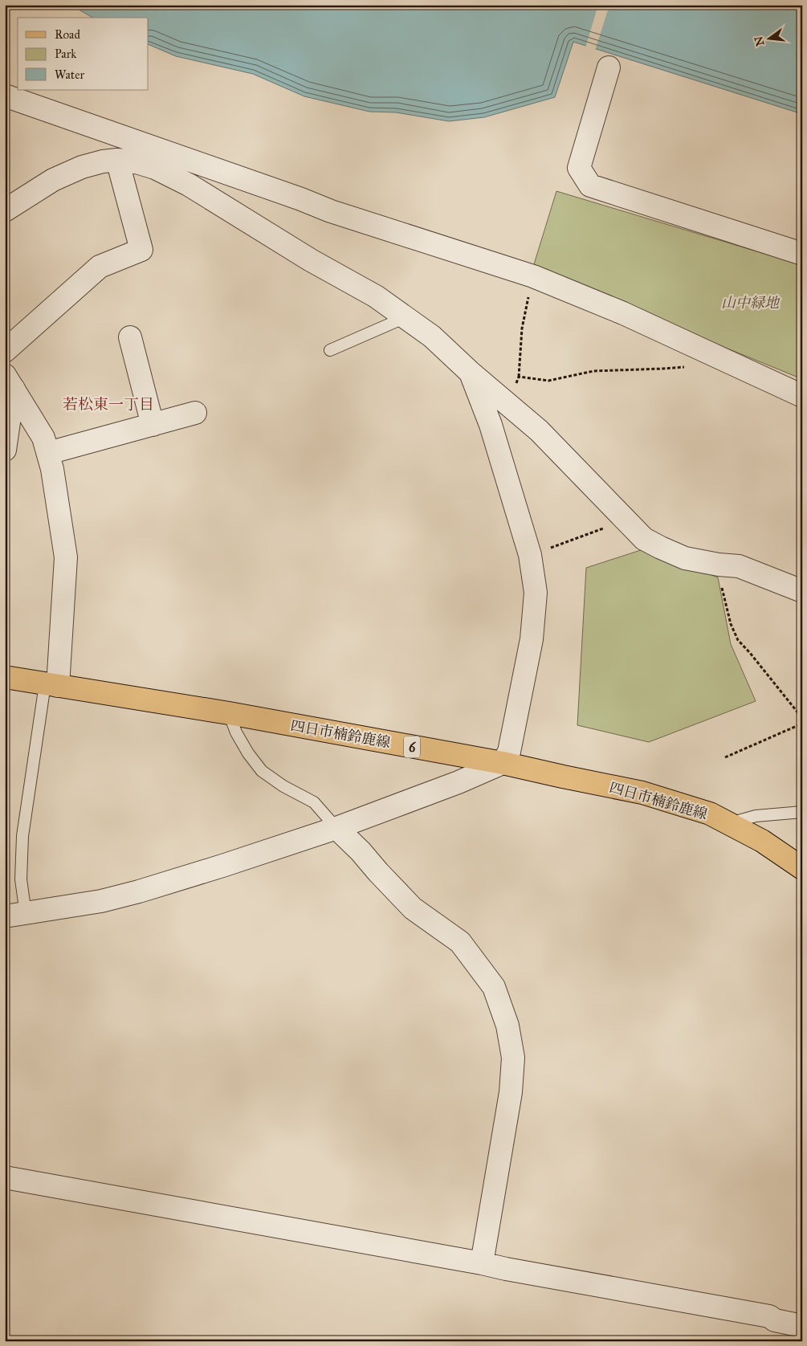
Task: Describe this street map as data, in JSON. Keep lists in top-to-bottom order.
{
  "streets": {
    "main road": ["四日市楠鈴鹿線", "6"]
  },
  "districts": ["若松東一丁目"],
  "parks": ["山中緑地"],
  "legend": ["Road", "Park", "Water"],
  "north": "left"
}
